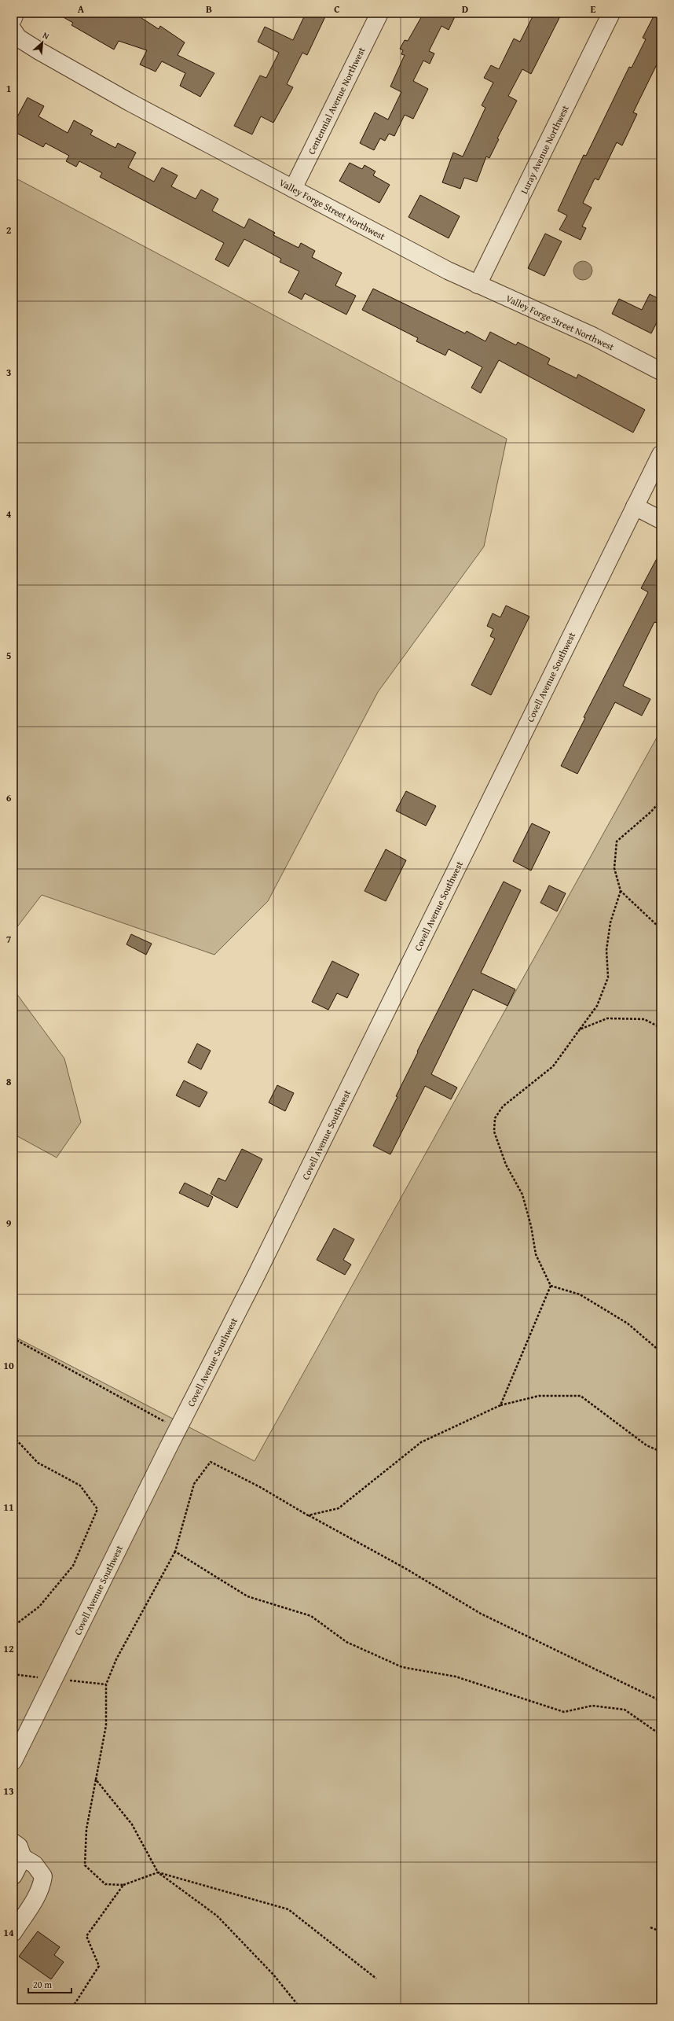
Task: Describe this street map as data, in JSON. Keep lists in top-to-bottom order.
{
  "streets": {
    "street": [
      "Centennial Avenue Northwest",
      "Luray Avenue Northwest",
      "Valley Forge Street Northwest",
      "Covell Avenue Southwest"
    ]
  },
  "crossings": [
    ["Centennial Avenue Northwest", "Valley Forge Street Northwest"],
    ["Luray Avenue Northwest", "Valley Forge Street Northwest"]
  ],
  "scale_bar": "20 m",
  "north": "top right",
  "grid": {
    "columns": [
      "A",
      "B",
      "C",
      "D",
      "E"
    ],
    "rows": [
      "1",
      "2",
      "3",
      "4",
      "5",
      "6",
      "7",
      "8",
      "9",
      "10",
      "11",
      "12",
      "13",
      "14"
    ]
  }
}
